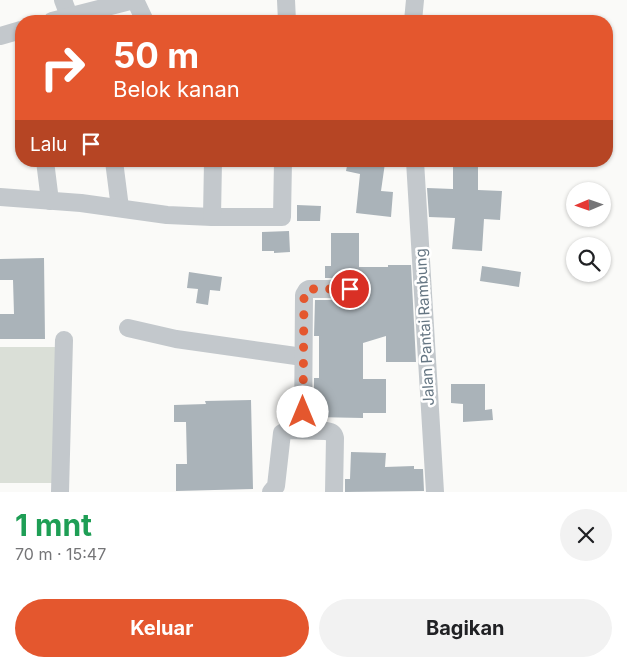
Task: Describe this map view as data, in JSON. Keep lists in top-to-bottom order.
{
  "streets": {
    "street": ["Jalan Pantai Rambung"]
  },
  "north": "left",
  "page": {
    "turn": ["50 m", "Belok kanan"],
    "then": "Lalu",
    "heading": ["1 mnt", "70 m · 15:47"],
    "buttons": ["Keluar", "Bagikan"]
  }
}
